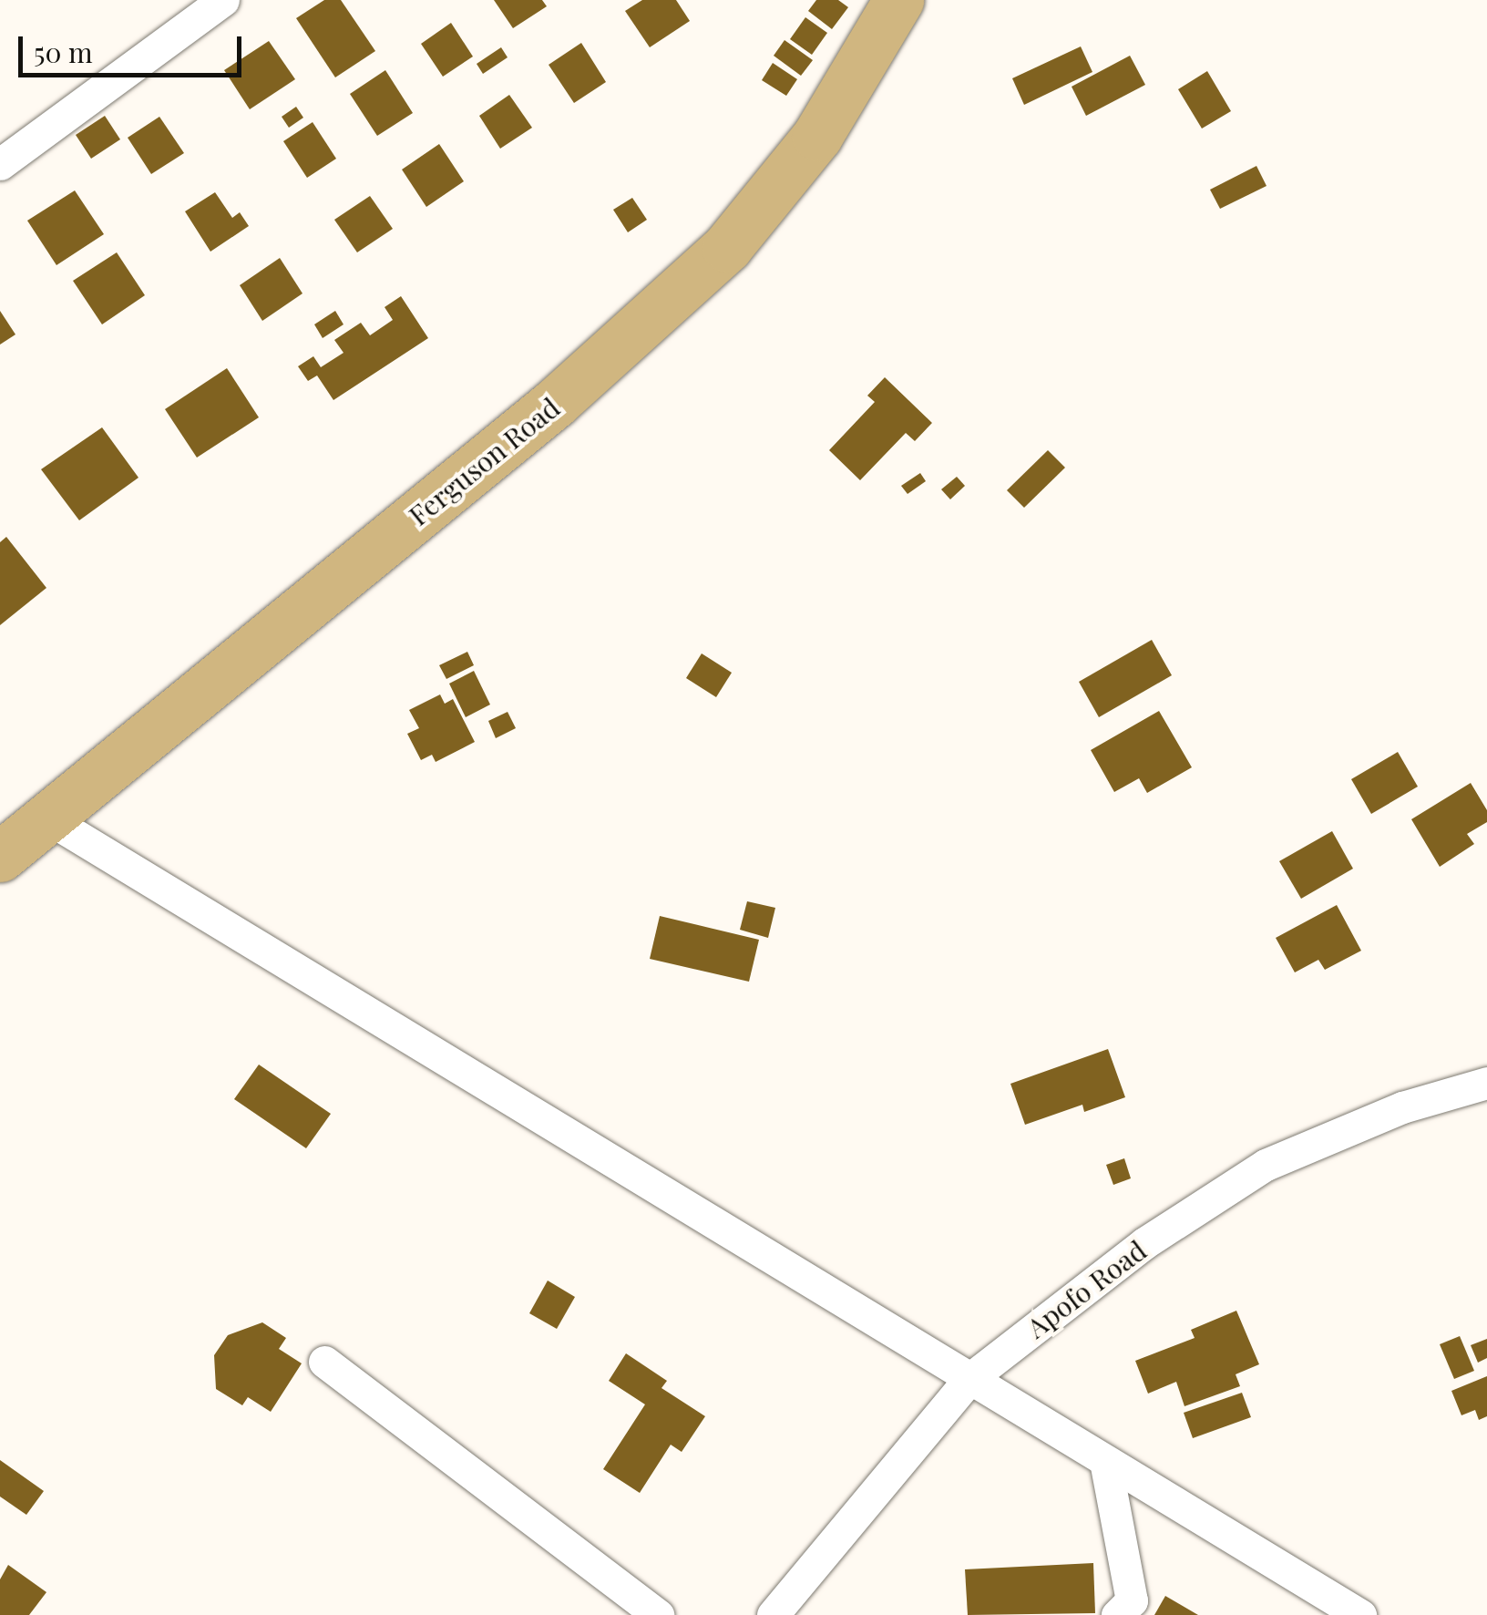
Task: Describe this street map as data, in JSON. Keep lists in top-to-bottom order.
{
  "streets": {
    "highway": ["Ferguson Road"],
    "street": ["Apofo Road"]
  },
  "scale_bar": "50 m"
}
